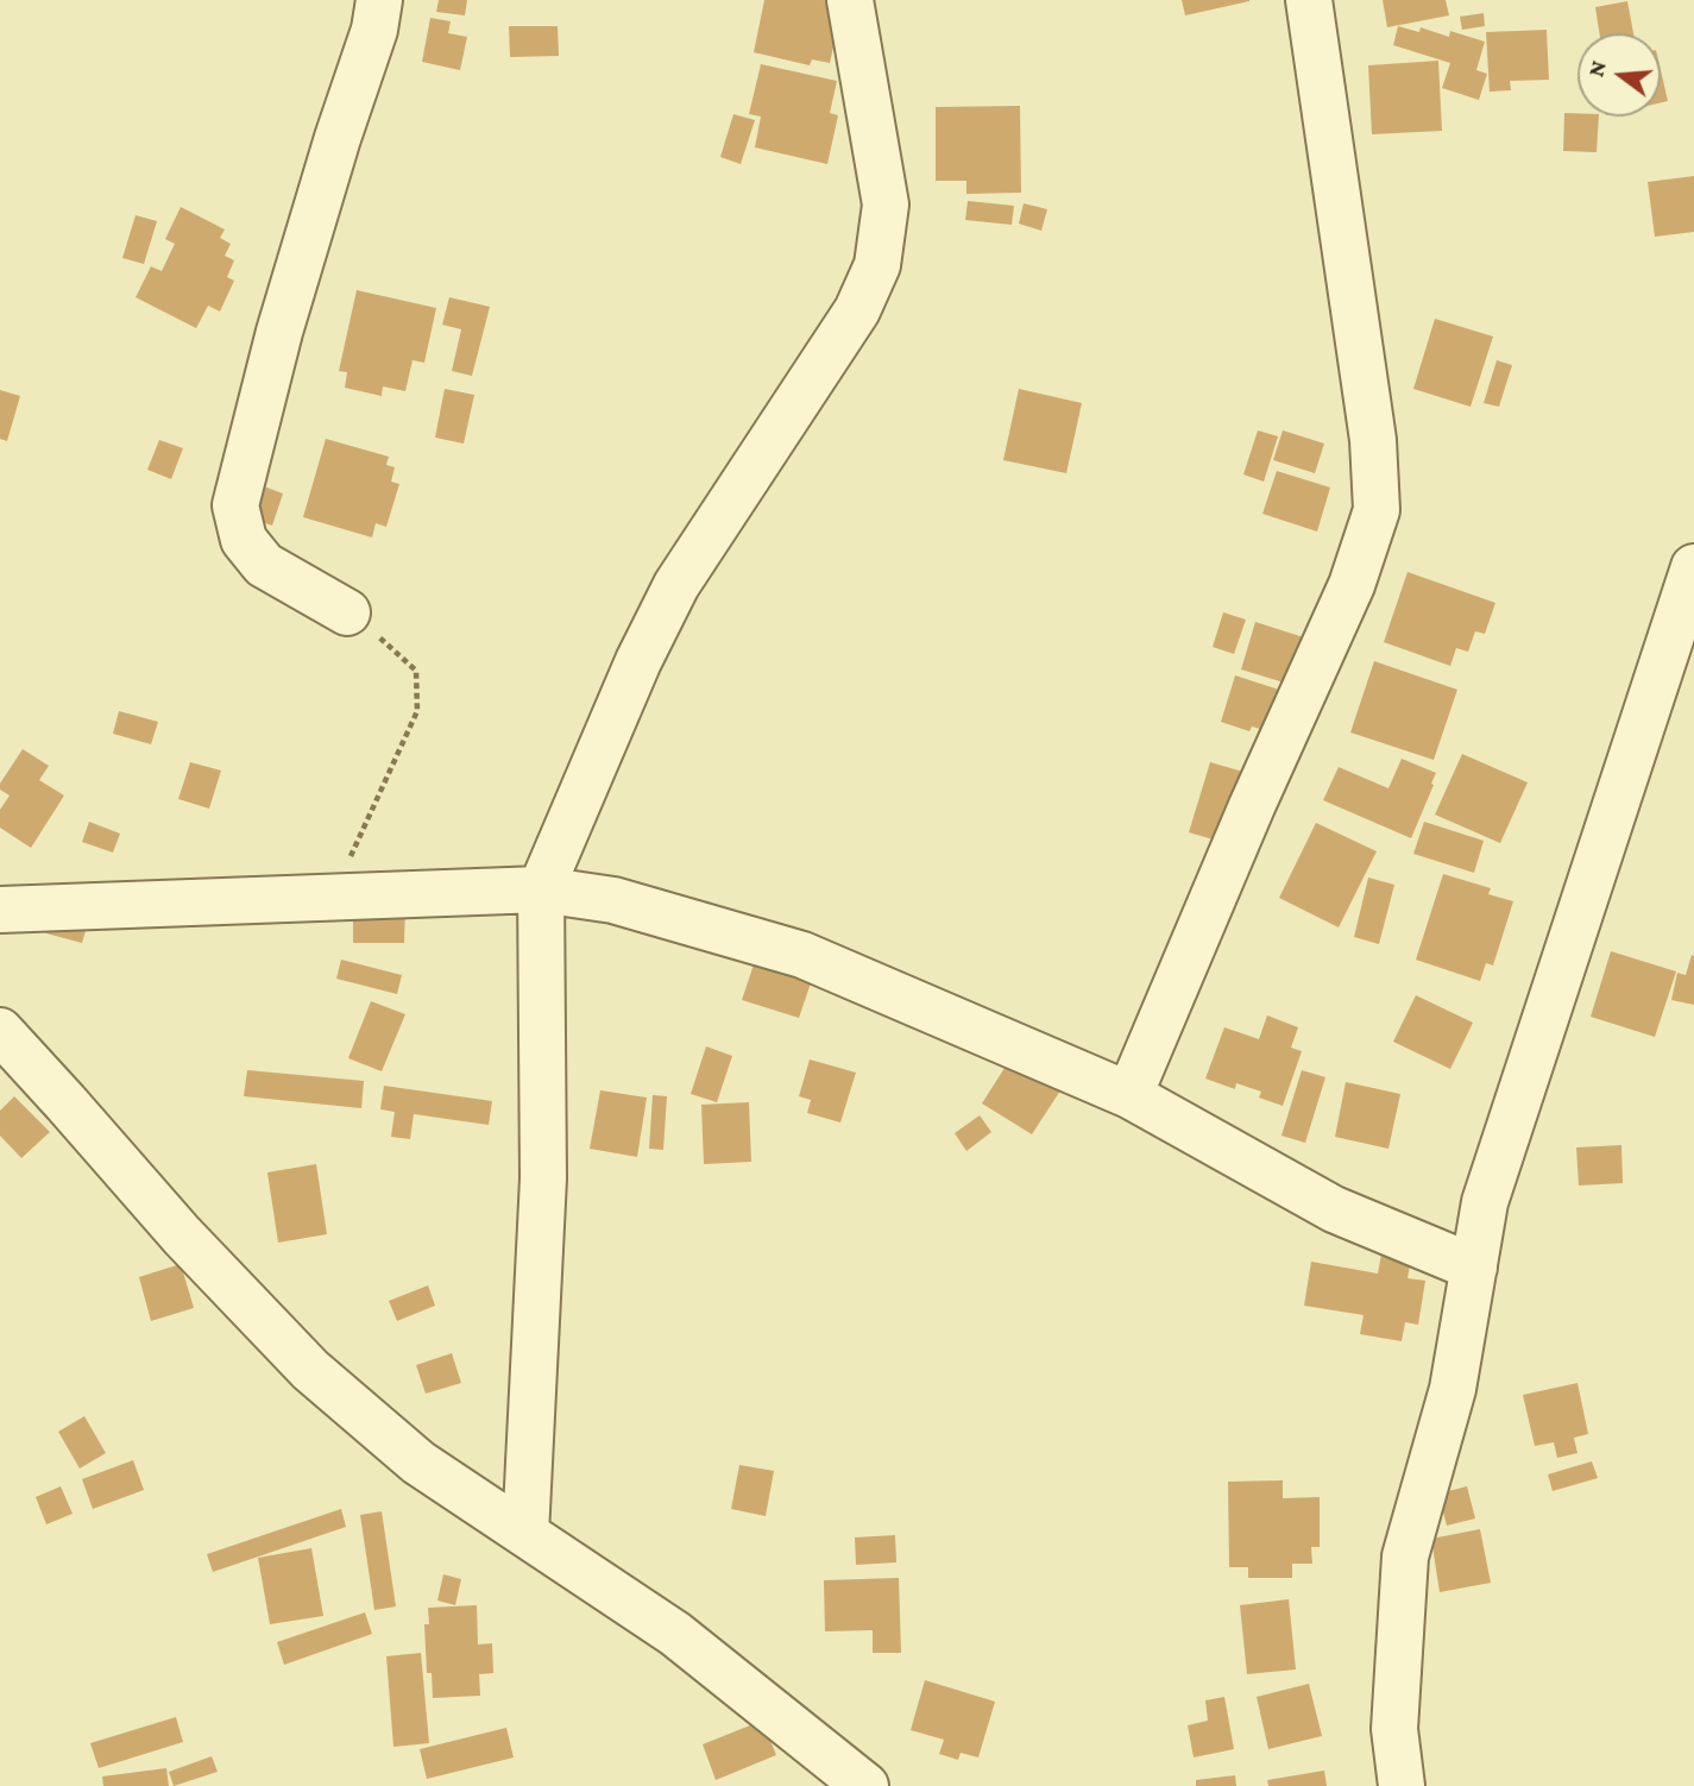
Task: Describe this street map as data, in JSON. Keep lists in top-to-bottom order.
{
  "north": "left"
}
